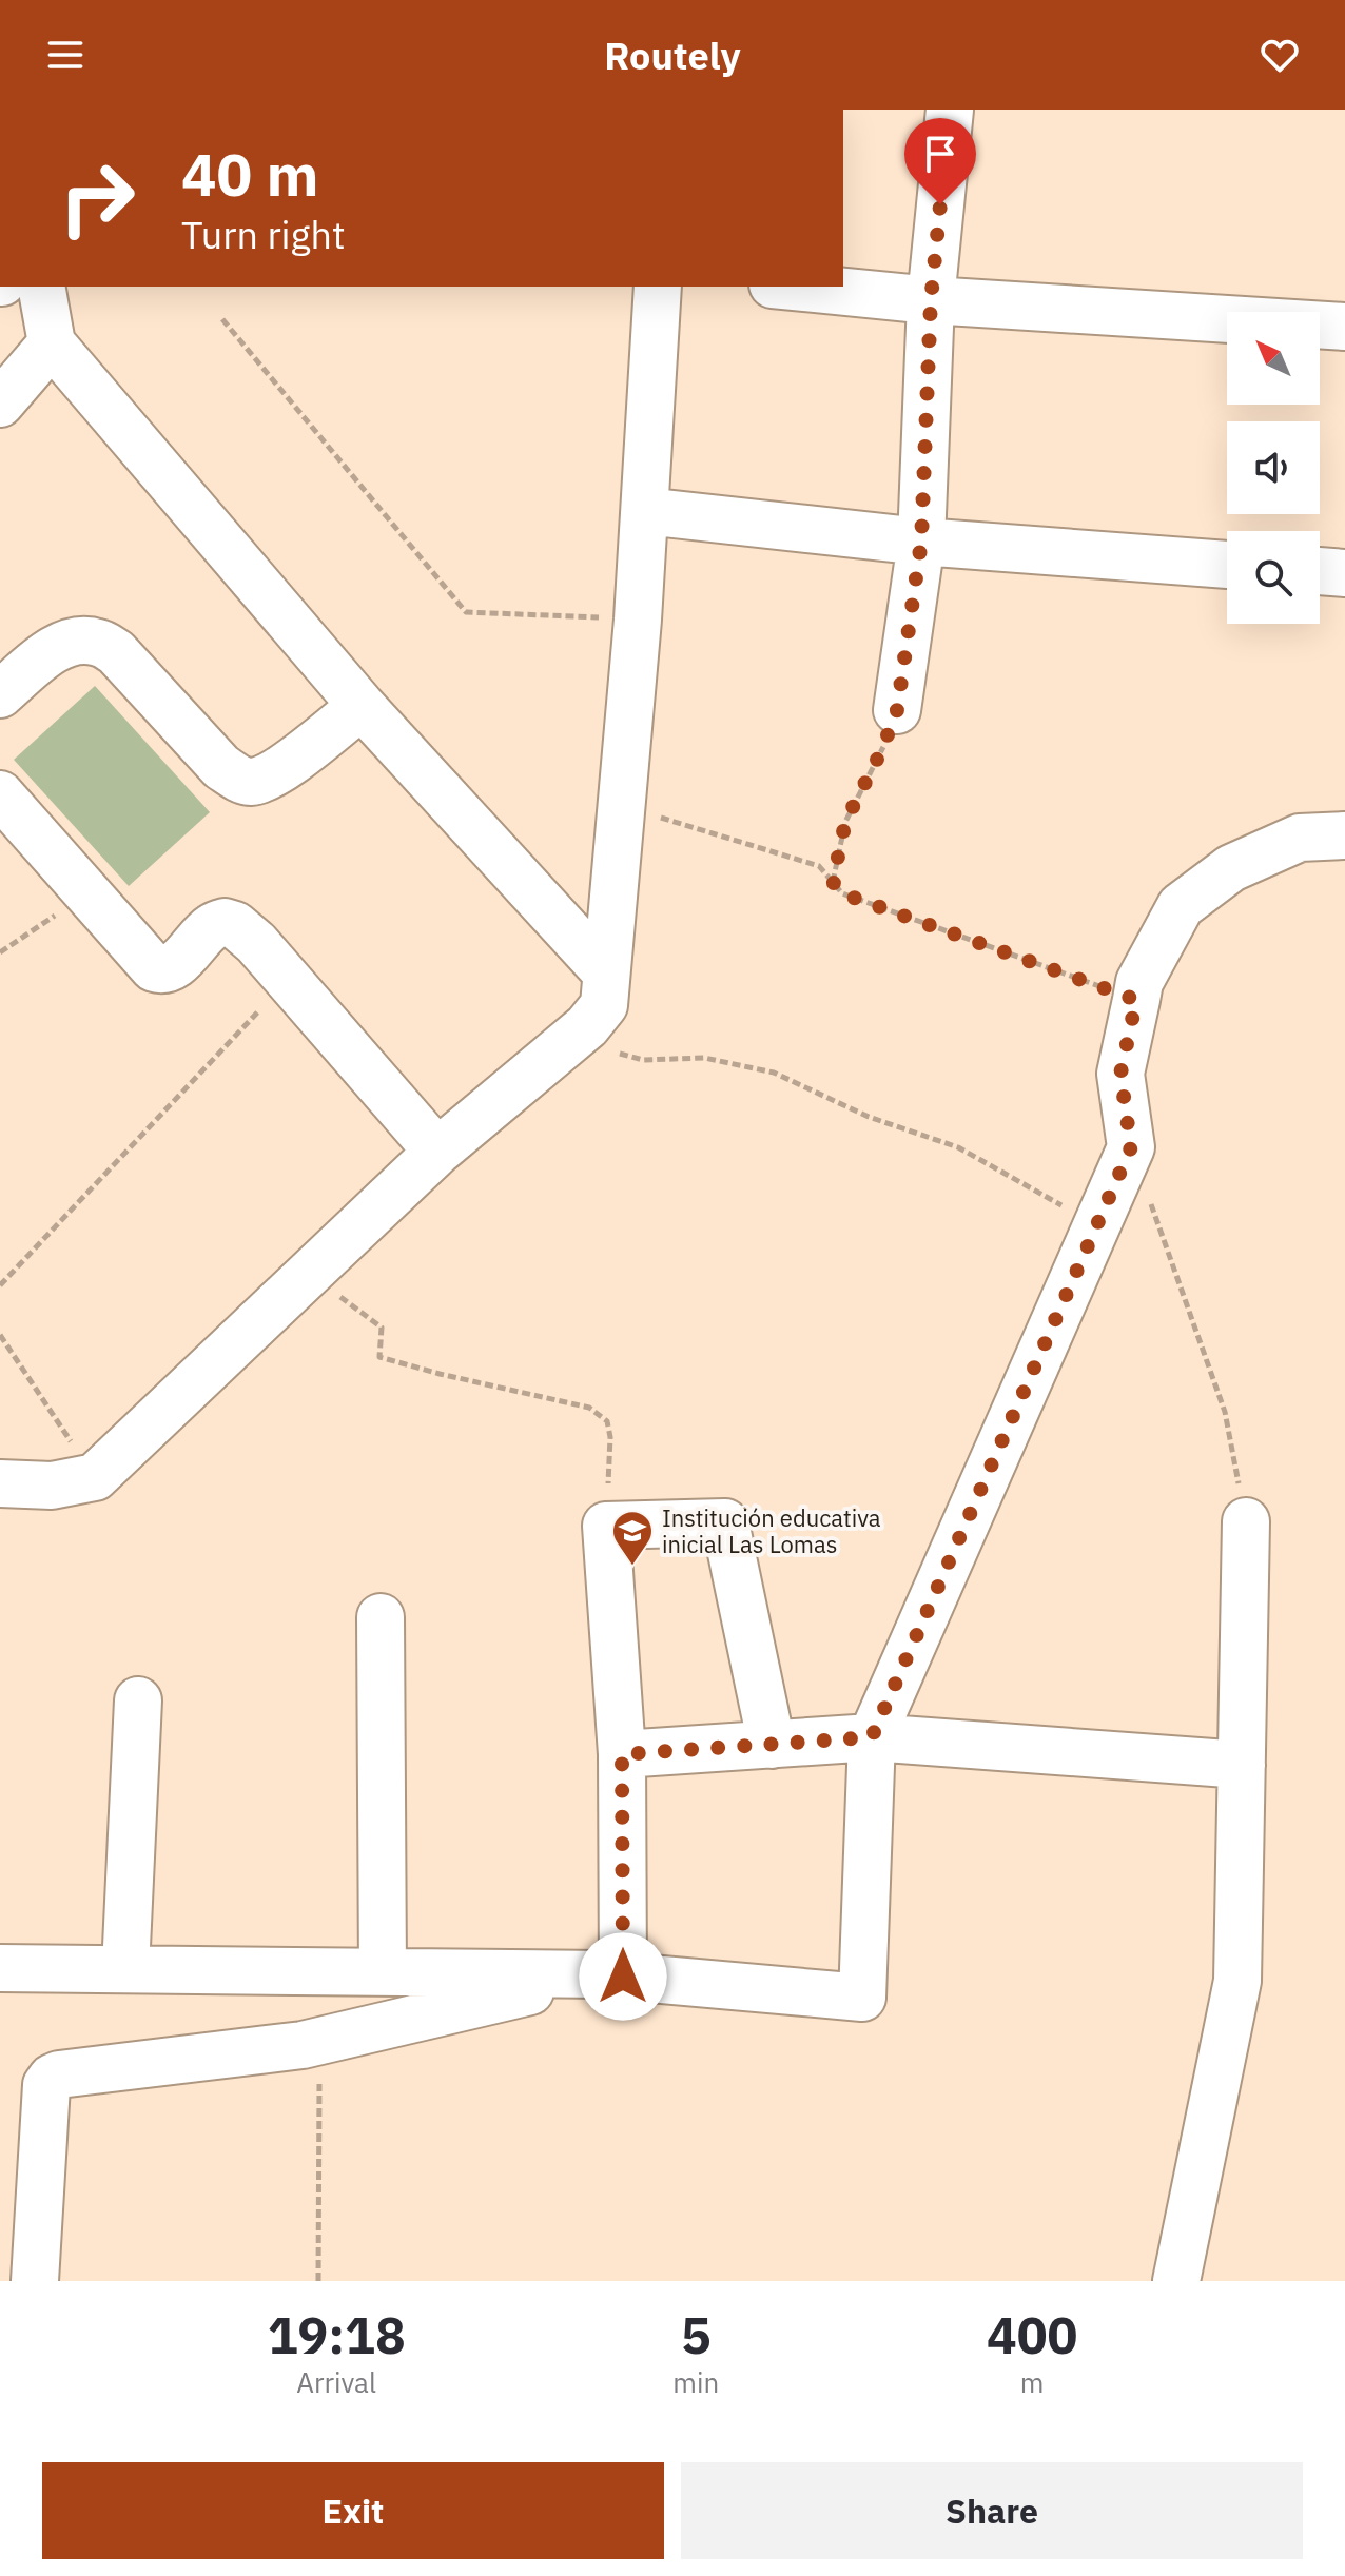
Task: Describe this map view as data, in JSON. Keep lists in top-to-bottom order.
{
  "places": {
    "school or university": ["Institución educativa inicial Las Lomas"]
  },
  "north": "top left",
  "page": {
    "header": "Routely",
    "turn": ["40 m", "Turn right"],
    "eta": [
      "19:18",
      "Arrival",
      "5",
      "min",
      "400",
      "m"
    ],
    "buttons": ["Exit", "Share"]
  }
}
